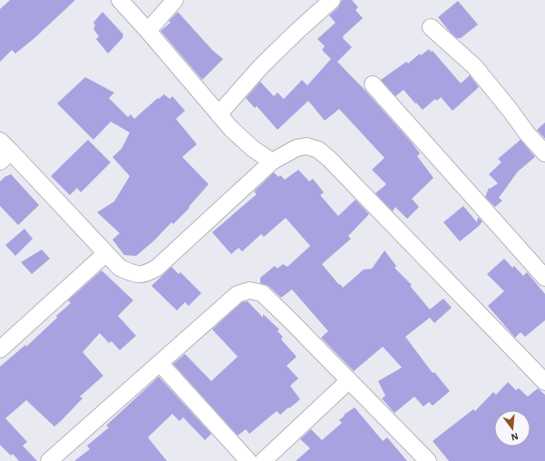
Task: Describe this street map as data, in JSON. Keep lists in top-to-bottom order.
{
  "north": "bottom"
}
